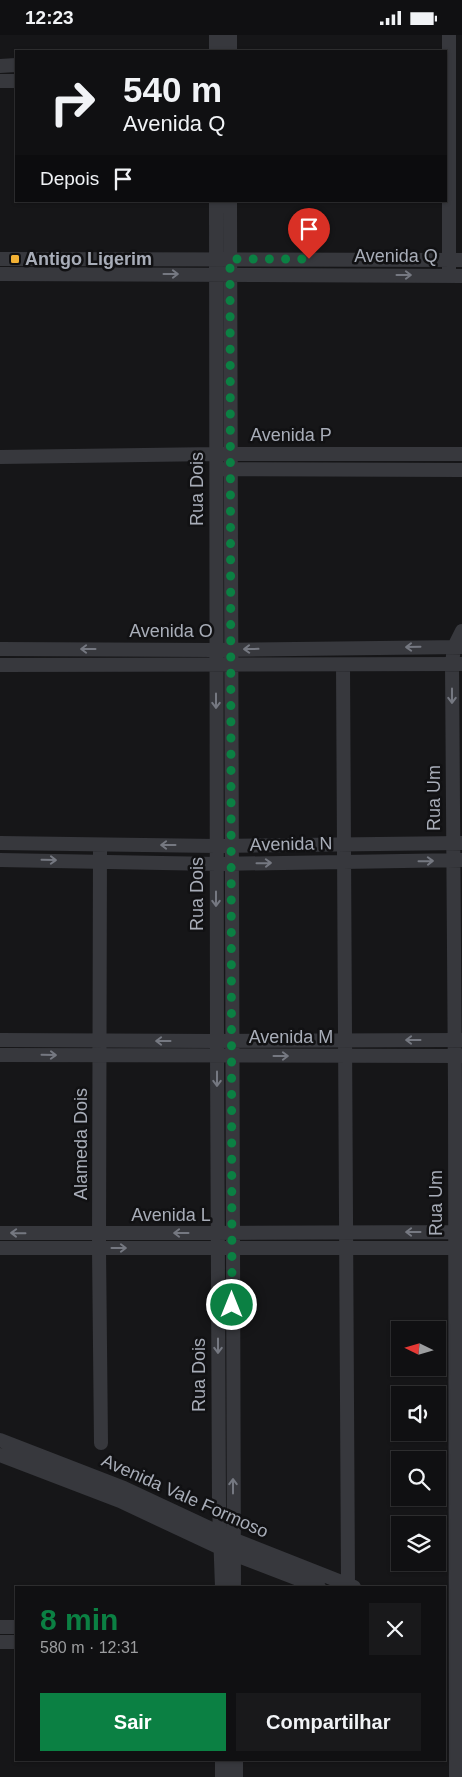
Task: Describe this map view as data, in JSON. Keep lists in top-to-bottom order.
{
  "streets": {
    "street": [
      "Avenida Q",
      "Avenida P",
      "Rua Dois",
      "Avenida O",
      "Rua Um",
      "Avenida N",
      "Avenida M",
      "Alameda Dois",
      "Avenida L",
      "Avenida Vale Formoso"
    ]
  },
  "crossings": [
    ["Avenida Q", "Rua Dois"],
    ["Avenida P", "Rua Dois"],
    ["Rua Dois", "Avenida O"],
    ["Rua Dois", "Avenida N"],
    ["Rua Dois", "Avenida M"],
    ["Rua Dois", "Avenida L"],
    ["Rua Dois", "Avenida Vale Formoso"],
    ["Avenida O", "Rua Um"],
    ["Rua Um", "Avenida N"],
    ["Rua Um", "Avenida M"],
    ["Rua Um", "Avenida L"],
    ["Avenida N", "Alameda Dois"],
    ["Avenida M", "Alameda Dois"],
    ["Alameda Dois", "Avenida L"]
  ],
  "places": {
    "transit": ["Antigo Ligerim"]
  },
  "north": "left",
  "page": {
    "status": "12:23",
    "turn": ["540 m", "Avenida Q"],
    "then": "Depois",
    "heading": ["8 min", "580 m · 12:31"],
    "buttons": ["Sair", "Compartilhar"]
  }
}
